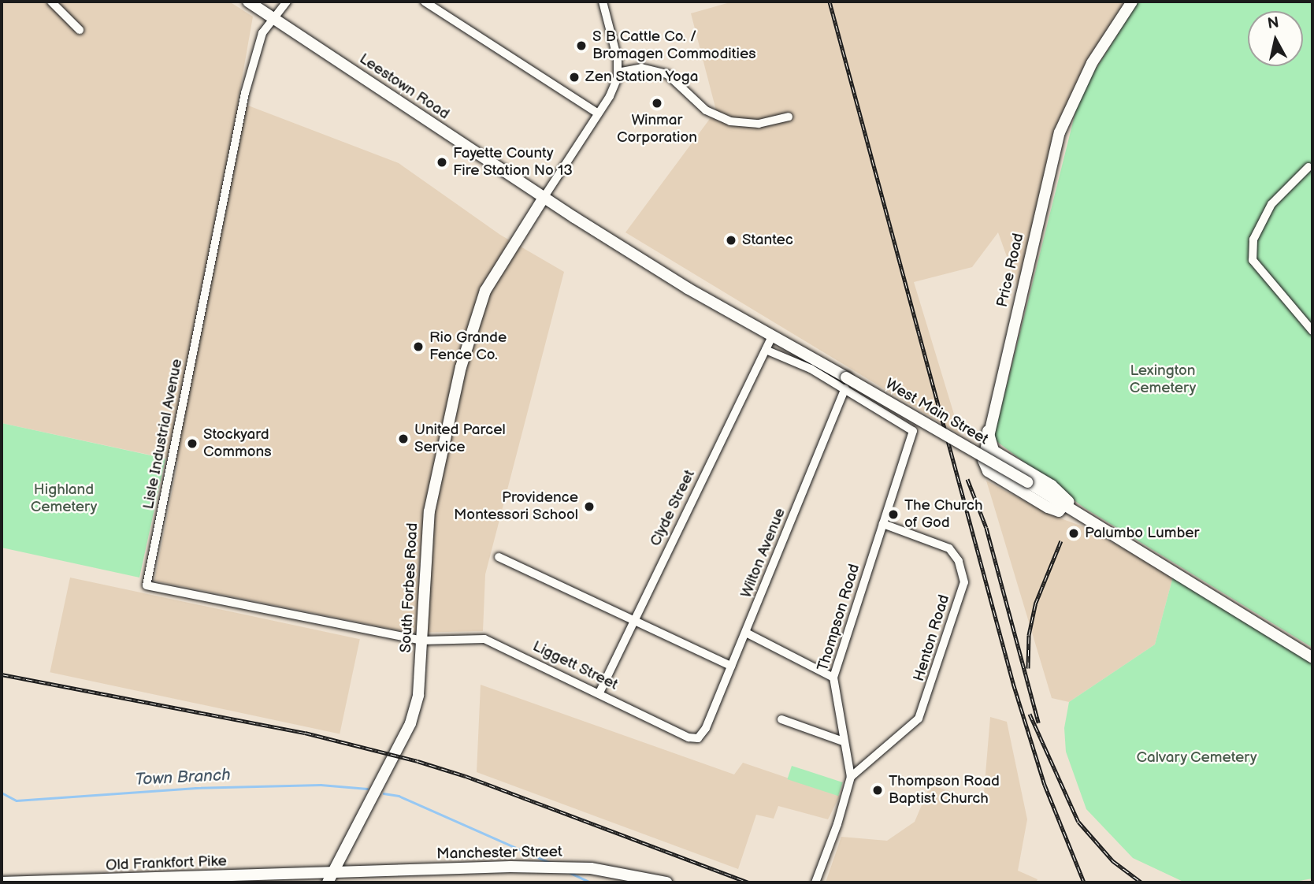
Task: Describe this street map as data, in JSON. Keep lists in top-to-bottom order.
{
  "streets": {
    "main road": [
      "Leestown Road",
      "Price Road",
      "West Main Street",
      "South Forbes Road",
      "Manchester Street",
      "Old Frankfort Pike"
    ],
    "street": [
      "Lisle Industrial Avenue",
      "Clyde Street",
      "Wilton Avenue",
      "Thompson Road",
      "Henton Road",
      "Liggett Street"
    ]
  },
  "crossings": [
    ["Leestown Road", "West Main Street"],
    ["Leestown Road", "Lisle Industrial Avenue"],
    ["Leestown Road", "South Forbes Road"],
    ["Price Road", "West Main Street"],
    ["West Main Street", "Clyde Street"],
    ["West Main Street", "Wilton Avenue"],
    ["West Main Street", "South Forbes Road"],
    ["West Main Street", "Thompson Road"],
    ["Lisle Industrial Avenue", "South Forbes Road"],
    ["Lisle Industrial Avenue", "Liggett Street"],
    ["Clyde Street", "Liggett Street"],
    ["Wilton Avenue", "Thompson Road"],
    ["Wilton Avenue", "Liggett Street"],
    ["South Forbes Road", "Liggett Street"],
    ["South Forbes Road", "Manchester Street"],
    ["South Forbes Road", "Old Frankfort Pike"],
    ["Thompson Road", "Henton Road"],
    ["Manchester Street", "Old Frankfort Pike"]
  ],
  "water": ["Town Branch"],
  "parks": ["Lexington Cemetery", "Highland Cemetery", "Calvary Cemetery"],
  "places": [
    "S B Cattle Co. / Bromagen Commodities",
    "Zen Station Yoga",
    "Winmar Corporation",
    "Fayette County Fire Station No 13",
    "Stantec",
    "Rio Grande Fence Co.",
    "United Parcel Service",
    "Stockyard Commons",
    "Providence Montessori School",
    "The Church of God",
    "Palumbo Lumber",
    "Thompson Road Baptist Church"
  ],
  "north": "top"
}
